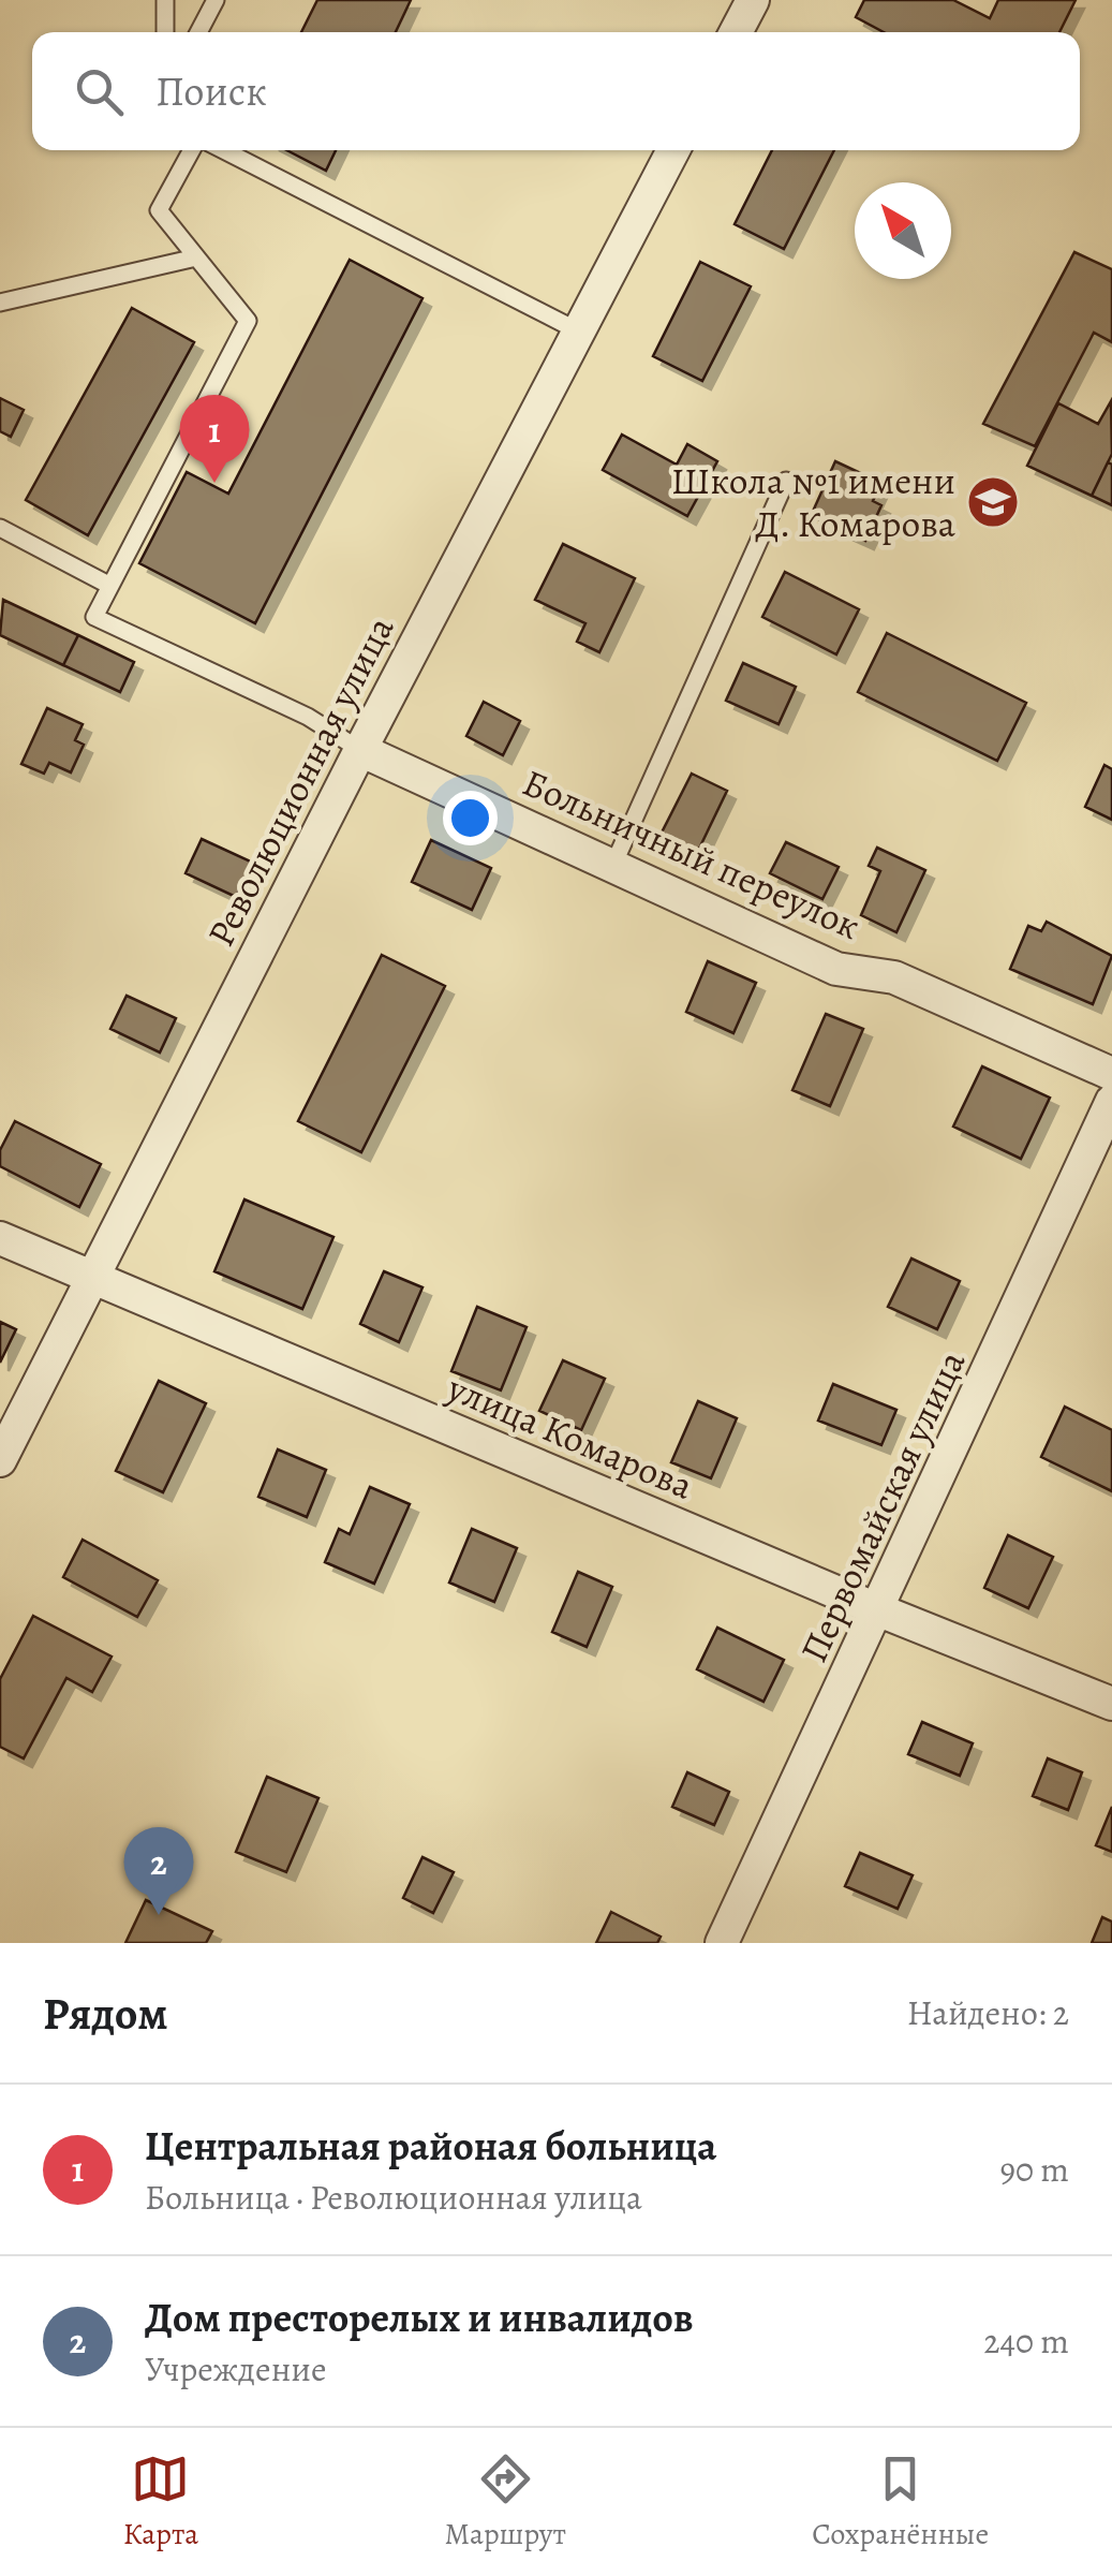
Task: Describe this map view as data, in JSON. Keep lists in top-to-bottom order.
{
  "streets": {
    "street": [
      "Революционная улица",
      "Больничный переулок",
      "улица Комарова",
      "Первомайская улица"
    ]
  },
  "crossings": [
    ["Революционная улица", "Больничный переулок"],
    ["Революционная улица", "улица Комарова"],
    ["улица Комарова", "Первомайская улица"]
  ],
  "places": {
    "school or university": ["Школа №1 имени Д. Комарова"]
  },
  "north": "top left",
  "page": {
    "search": "Поиск",
    "pins": ["1", "2"],
    "heading": ["Рядом", "Найдено: 2"],
    "list": [
      {
        "mark": "1",
        "name": "Центральная районая больница",
        "note": "Больница · Революционная улица",
        "value": "90 m"
      },
      {
        "mark": "2",
        "name": "Дом престорелых и инвалидов",
        "note": "Учреждение",
        "value": "240 m"
      }
    ],
    "nav": ["Карта", "Маршрут", "Сохранённые"]
  }
}
